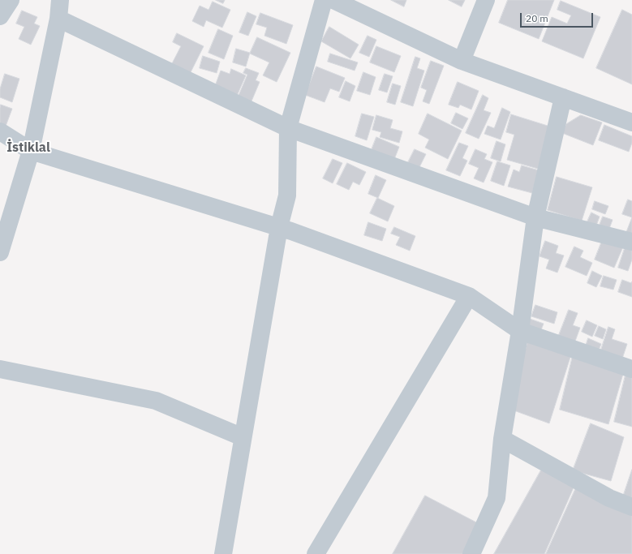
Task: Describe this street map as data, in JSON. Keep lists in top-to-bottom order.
{
  "districts": ["İstiklal"],
  "scale_bar": "20 m"
}
